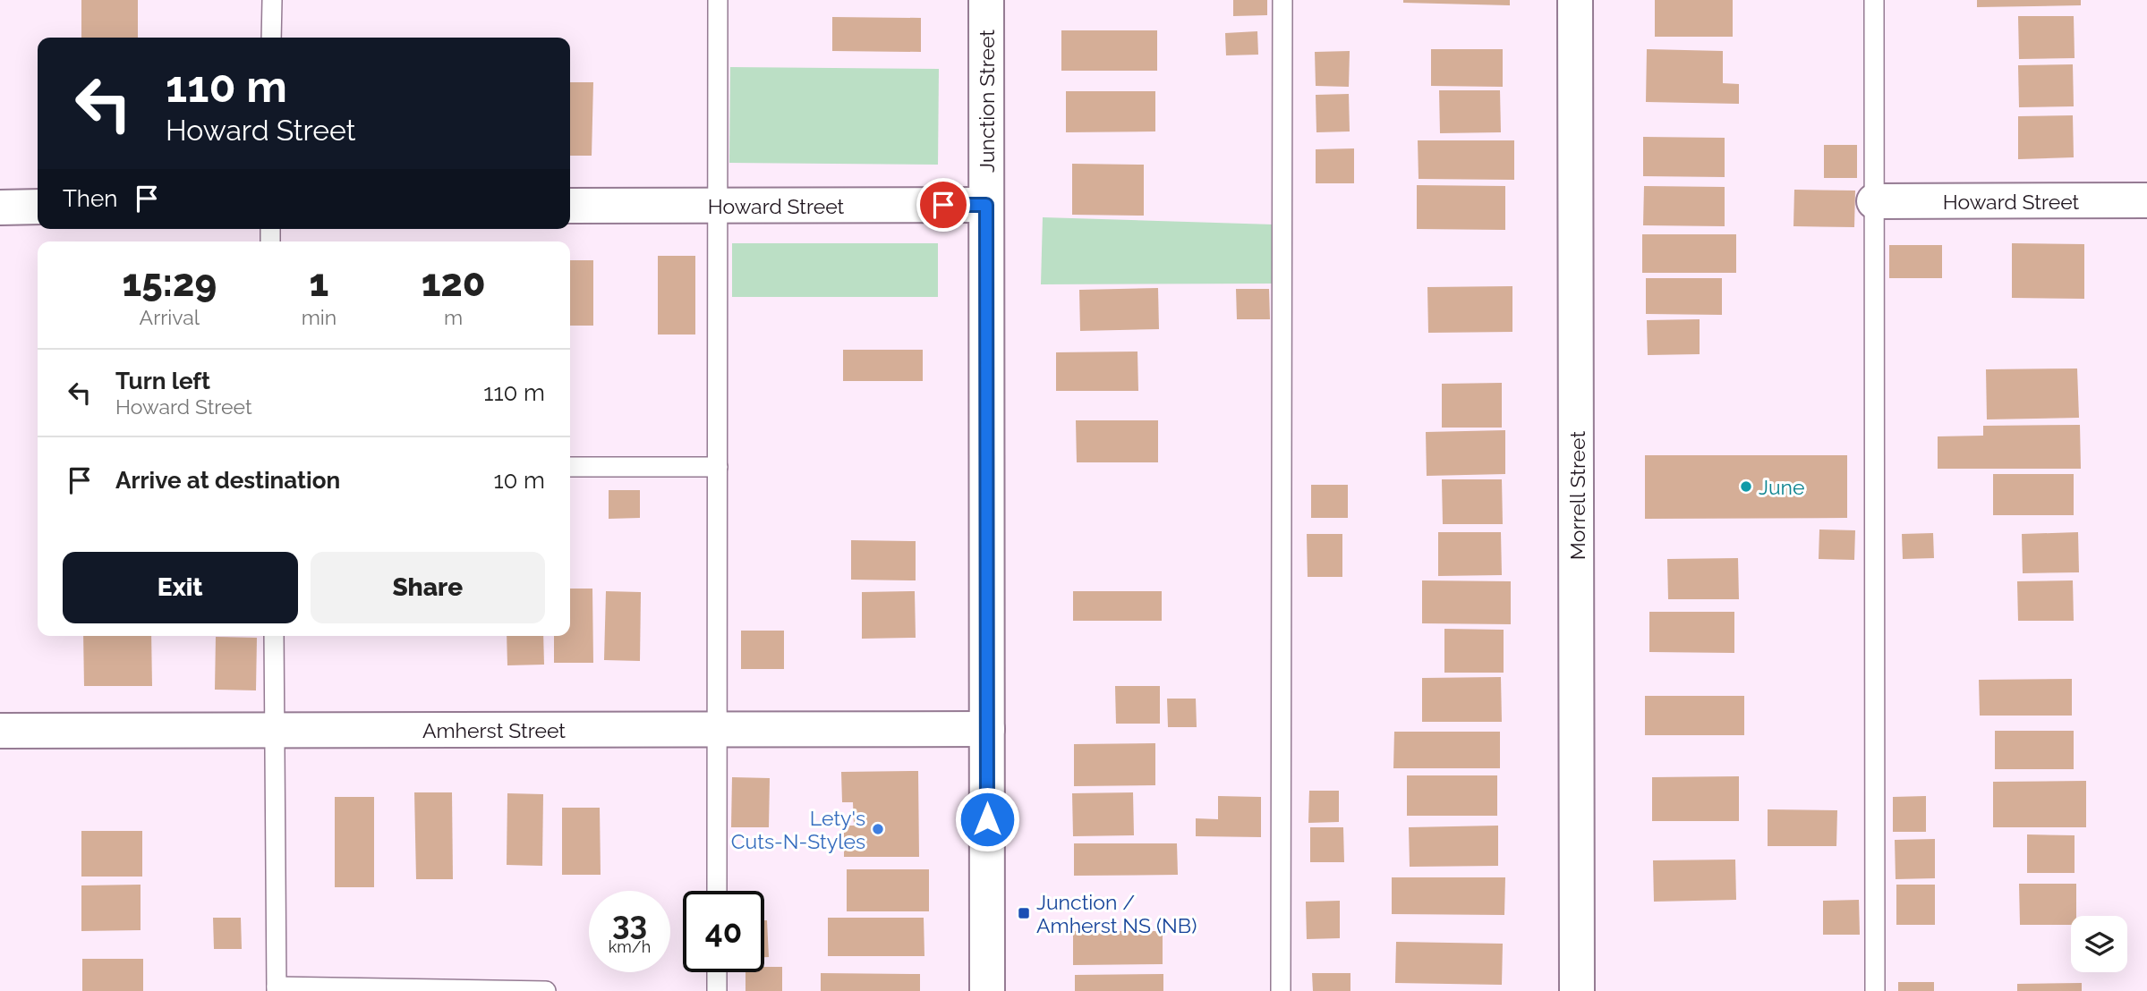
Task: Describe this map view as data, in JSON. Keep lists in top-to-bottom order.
{
  "streets": {
    "street": [
      "Junction Street",
      "Howard Street",
      "Morrell Street",
      "Amherst Street"
    ]
  },
  "crossings": [
    ["Junction Street", "Howard Street"],
    ["Junction Street", "Amherst Street"]
  ],
  "places": {
    "other": ["June", "Lety's Cuts-N-Styles"],
    "transit": ["Junction / Amherst NS (NB)"]
  },
  "page": {
    "turn": ["110 m", "Howard Street"],
    "then": "Then",
    "eta": [
      "15:29",
      "Arrival",
      "1",
      "min",
      "120",
      "m"
    ],
    "list": [
      {
        "name": "Turn left",
        "note": "Howard Street",
        "value": "110 m"
      },
      {
        "name": "Arrive at destination",
        "value": "10 m"
      }
    ],
    "buttons": ["Exit", "Share"],
    "speed": "33 km/h",
    "limit": "40"
  }
}
